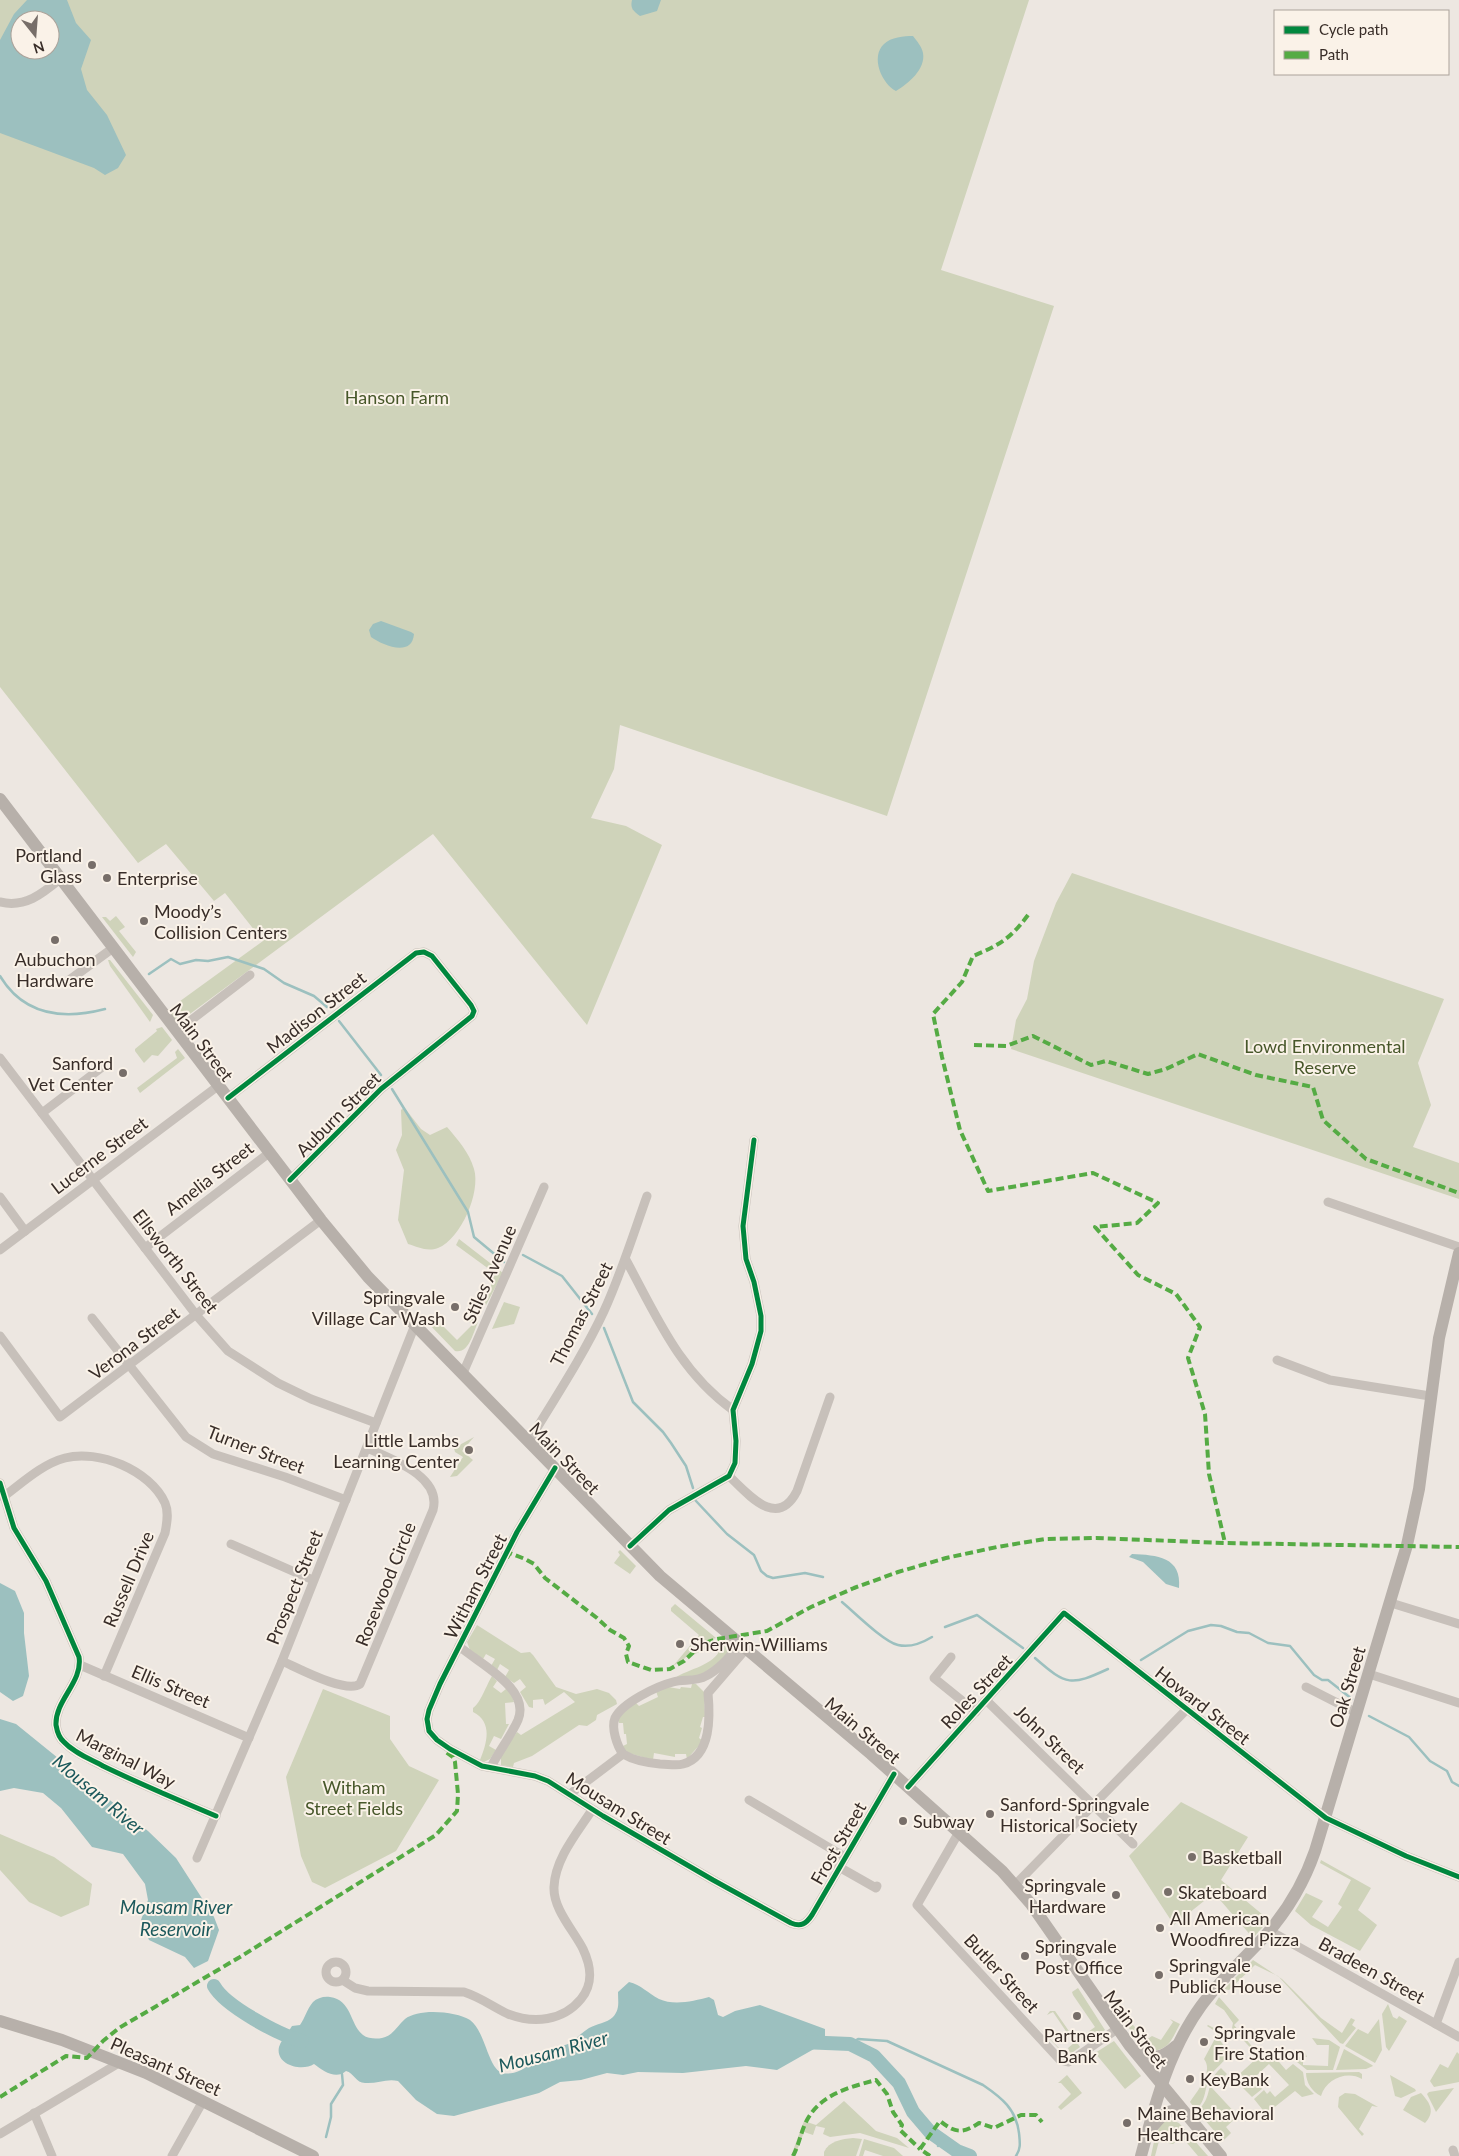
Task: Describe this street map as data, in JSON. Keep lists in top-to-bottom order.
{
  "streets": {
    "main road": ["Main Street", "Oak Street", "Pleasant Street"],
    "street": [
      "Madison Street",
      "Auburn Street",
      "Lucerne Street",
      "Amelia Street",
      "Ellsworth Street",
      "Stiles Avenue",
      "Thomas Street",
      "Verona Street",
      "Turner Street",
      "Russell Drive",
      "Rosewood Circle",
      "Witham Street",
      "Prospect Street",
      "Ellis Street",
      "Roles Street",
      "Howard Street",
      "John Street",
      "Marginal Way",
      "Mousam Street",
      "Frost Street",
      "Bradeen Street",
      "Butler Street"
    ]
  },
  "crossings": [
    ["Madison Street", "Main Street"],
    ["Madison Street", "Auburn Street"],
    ["Main Street", "Auburn Street"],
    ["Main Street", "Lucerne Street"],
    ["Main Street", "Amelia Street"],
    ["Main Street", "Stiles Avenue"],
    ["Main Street", "Thomas Street"],
    ["Main Street", "Verona Street"],
    ["Main Street", "Witham Street"],
    ["Main Street", "Prospect Street"],
    ["Main Street", "Oak Street"],
    ["Main Street", "Roles Street"],
    ["Main Street", "Frost Street"],
    ["Main Street", "Butler Street"],
    ["Lucerne Street", "Ellsworth Street"],
    ["Amelia Street", "Ellsworth Street"],
    ["Ellsworth Street", "Verona Street"],
    ["Ellsworth Street", "Prospect Street"],
    ["Verona Street", "Turner Street"],
    ["Turner Street", "Prospect Street"],
    ["Russell Drive", "Ellis Street"],
    ["Rosewood Circle", "Prospect Street"],
    ["Witham Street", "Mousam Street"],
    ["Prospect Street", "Ellis Street"],
    ["Prospect Street", "Marginal Way"],
    ["Ellis Street", "Marginal Way"],
    ["Oak Street", "Howard Street"],
    ["Oak Street", "Bradeen Street"],
    ["Roles Street", "Howard Street"],
    ["Roles Street", "John Street"],
    ["Mousam Street", "Frost Street"]
  ],
  "water": ["Mousam River", "Mousam River Reservoir"],
  "parks": ["Hanson Farm", "Lowd Environmental Reserve", "Witham Street Fields"],
  "places": [
    "Portland Glass",
    "Enterprise",
    "Moody’s Collision Centers",
    "Aubuchon Hardware",
    "Sanford Vet Center",
    "Springvale Village Car Wash",
    "Little Lambs Learning Center",
    "Sherwin-Williams",
    "Sanford-Springvale Historical Society",
    "Subway",
    "Basketball",
    "Skateboard",
    "Springvale Hardware",
    "All American Woodfired Pizza",
    "Springvale Post Office",
    "Springvale Publick House",
    "Partners Bank",
    "Springvale Fire Station",
    "KeyBank",
    "Maine Behavioral Healthcare"
  ],
  "legend": ["Cycle path", "Path"],
  "north": "bottom"
}
